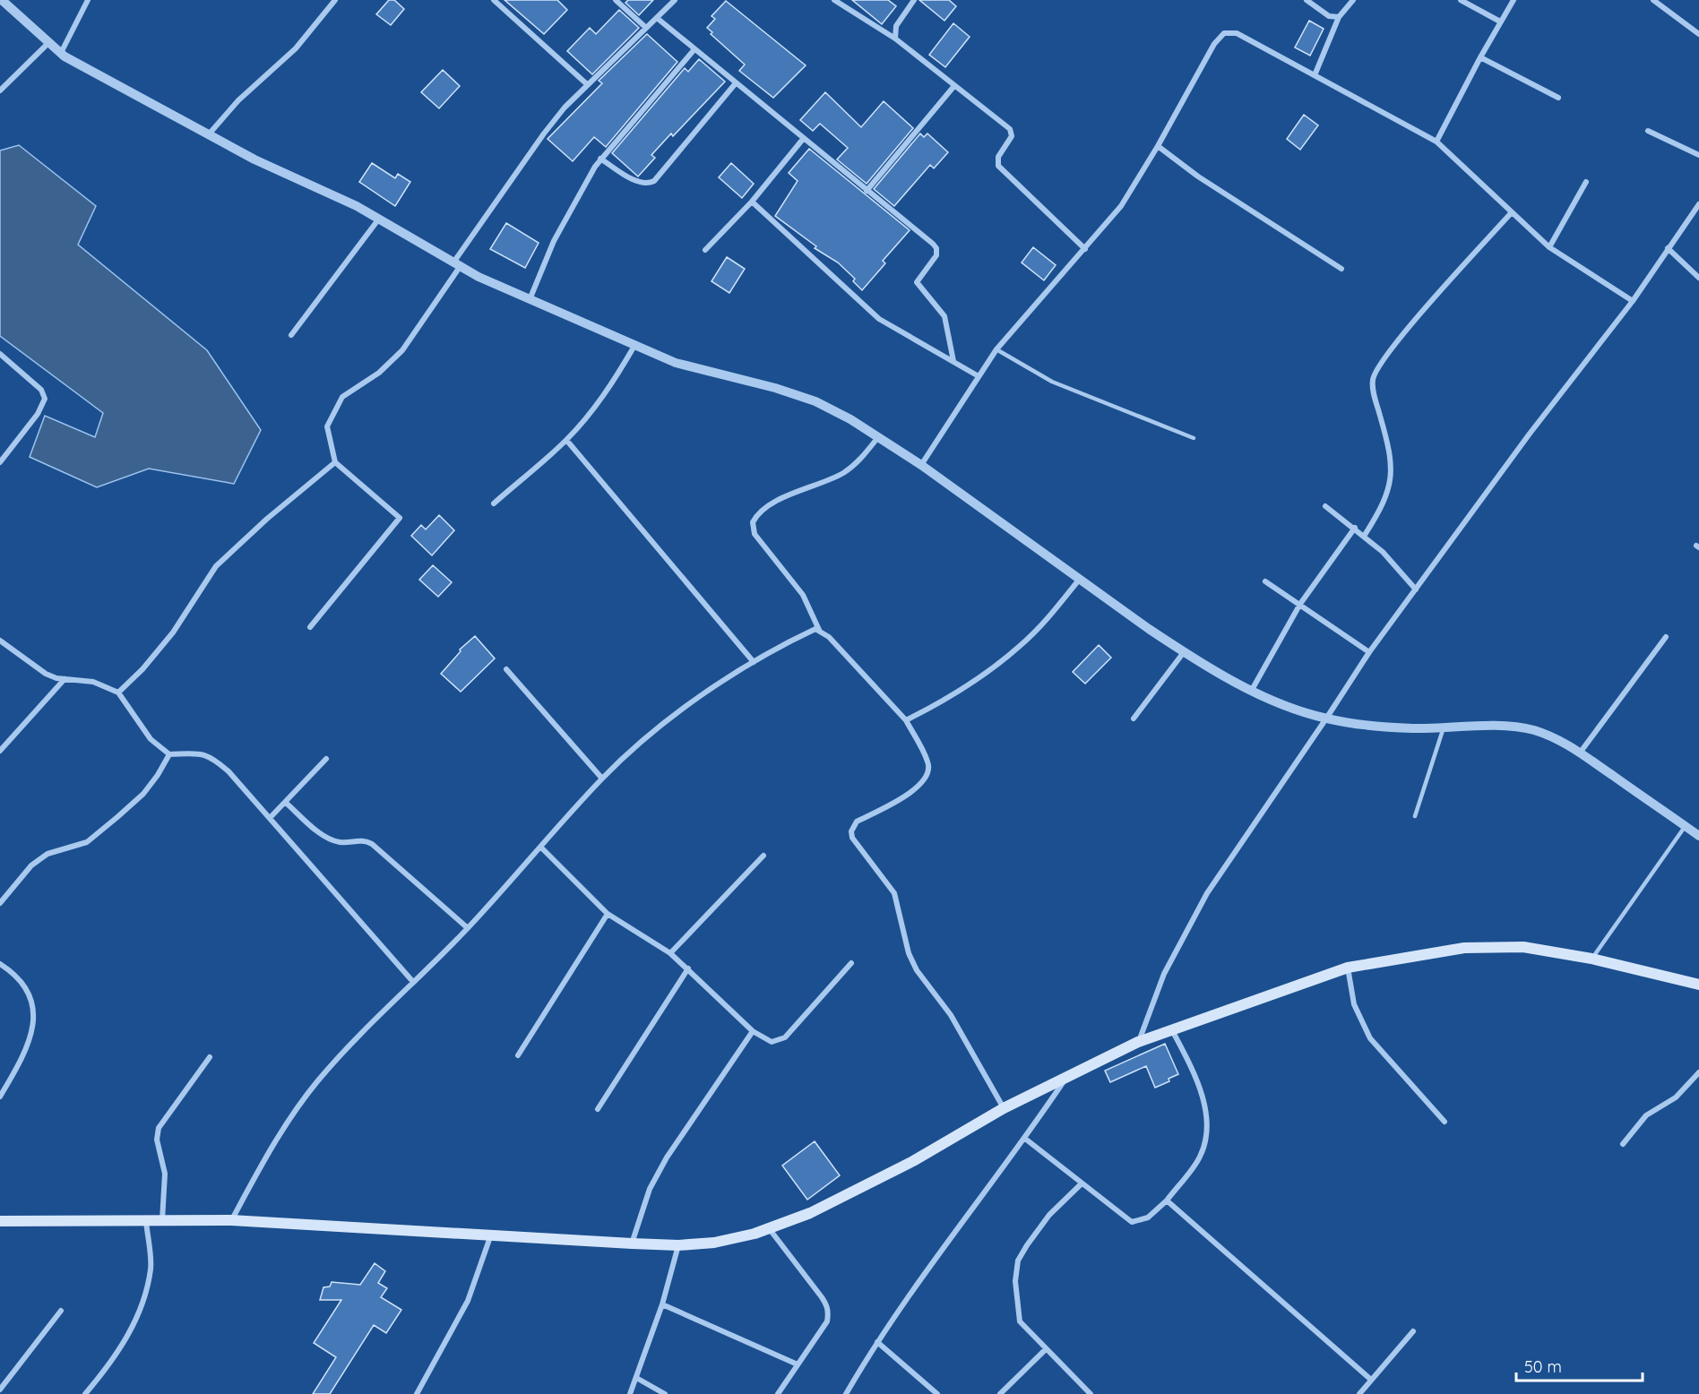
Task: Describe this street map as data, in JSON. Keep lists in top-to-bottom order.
{
  "scale_bar": "50 m"
}
